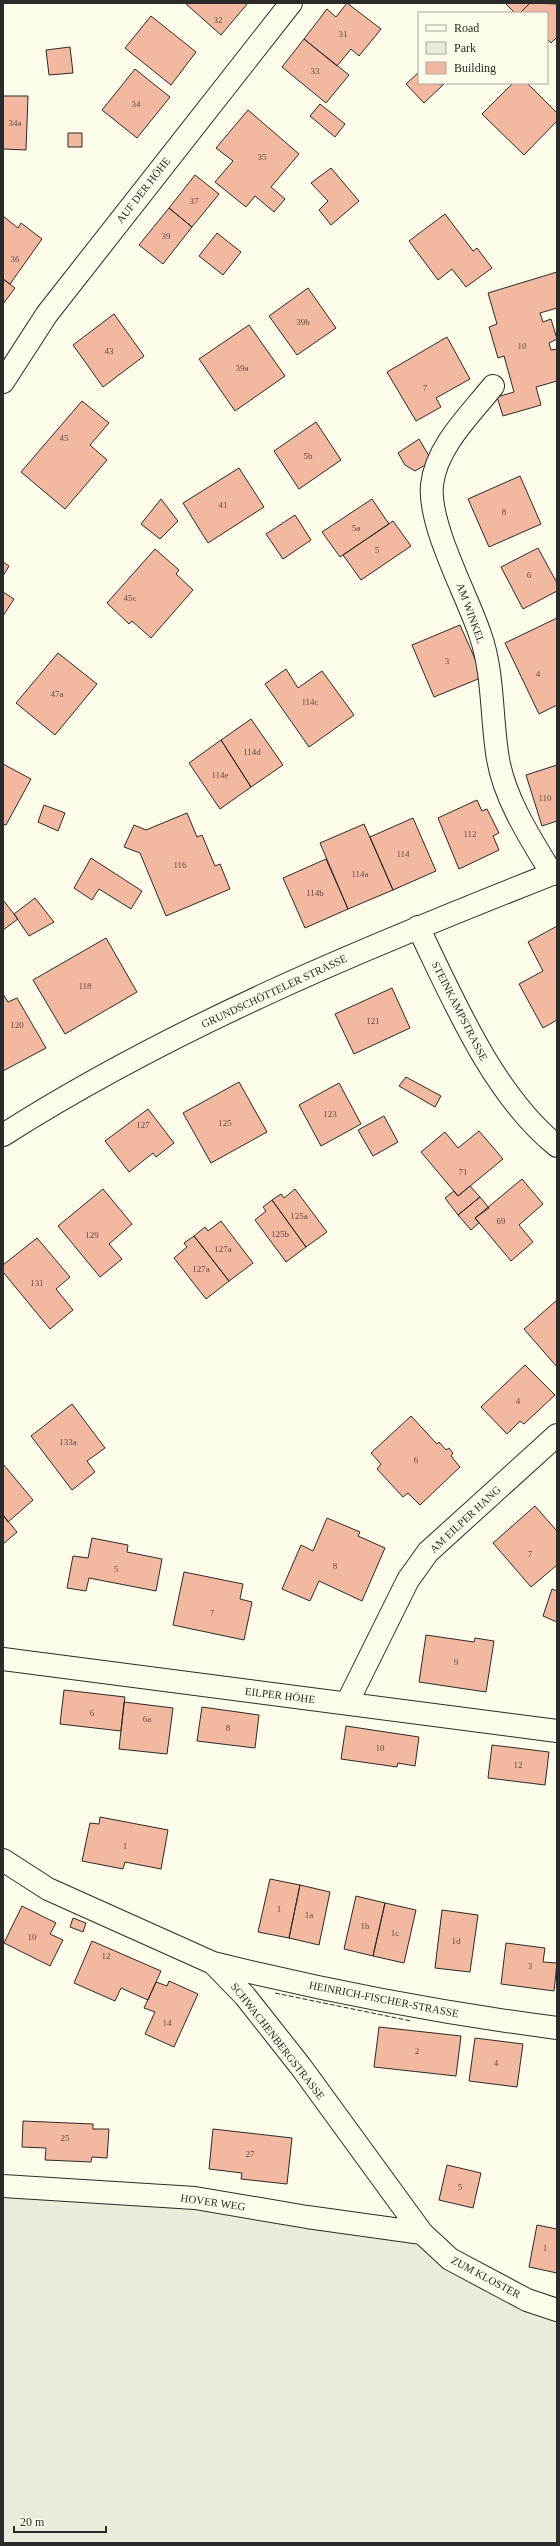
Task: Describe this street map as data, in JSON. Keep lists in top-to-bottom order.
{
  "streets": {
    "street": [
      "AUF DER HÖHE",
      "AM WINKEL",
      "GRUNDSCHÖTTELER STRASSE",
      "STEINKAMPSTRASSE",
      "AM EILPER HANG",
      "EILPER HÖHE",
      "HEINRICH-FISCHER-STRASSE",
      "SCHWACHENBERGSTRASSE",
      "HOVER WEG",
      "ZUM KLOSTER"
    ]
  },
  "crossings": [
    ["AM WINKEL", "GRUNDSCHÖTTELER STRASSE"],
    ["GRUNDSCHÖTTELER STRASSE", "STEINKAMPSTRASSE"],
    ["AM EILPER HANG", "EILPER HÖHE"],
    ["HEINRICH-FISCHER-STRASSE", "SCHWACHENBERGSTRASSE"],
    ["SCHWACHENBERGSTRASSE", "HOVER WEG"],
    ["SCHWACHENBERGSTRASSE", "ZUM KLOSTER"],
    ["HOVER WEG", "ZUM KLOSTER"]
  ],
  "house_numbers": [
    "32",
    "31",
    "33",
    "34",
    "34a",
    "35",
    "37",
    "39",
    "36",
    "39b",
    "10",
    "43",
    "39a",
    "7",
    "45",
    "5b",
    "41",
    "8",
    "5a",
    "5",
    "6",
    "45c",
    "3",
    "4",
    "47a",
    "114c",
    "114d",
    "114e",
    "110",
    "112",
    "114",
    "116",
    "114a",
    "114b",
    "118",
    "121",
    "120",
    "123",
    "125",
    "127",
    "71",
    "125a",
    "69",
    "125b",
    "129",
    "127a",
    "127a",
    "131",
    "4",
    "133a",
    "6",
    "7",
    "8",
    "5",
    "7",
    "9",
    "6",
    "6a",
    "8",
    "10",
    "12",
    "1",
    "1",
    "1a",
    "1b",
    "1c",
    "10",
    "1d",
    "12",
    "3",
    "14",
    "2",
    "4",
    "25",
    "27",
    "5",
    "1"
  ],
  "legend": ["Road", "Park", "Building"],
  "scale_bar": "20 m"
}
